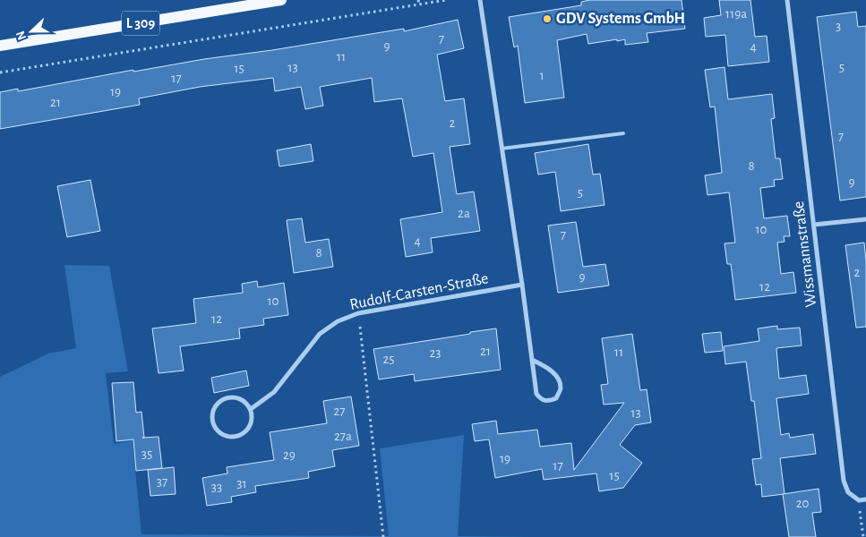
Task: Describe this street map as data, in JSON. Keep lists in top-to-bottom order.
{
  "streets": {
    "main road": ["L 309"],
    "street": ["Wissmannstraße", "Rudolf-Carsten-Straße"]
  },
  "places": ["GDV Systems GmbH"],
  "house_numbers": [
    "119a",
    "3",
    "7",
    "9",
    "4",
    "11",
    "13",
    "5",
    "15",
    "1",
    "17",
    "19",
    "21",
    "2",
    "7",
    "8",
    "9",
    "5",
    "2a",
    "10",
    "7",
    "4",
    "8",
    "2",
    "9",
    "12",
    "10",
    "12",
    "21",
    "11",
    "23",
    "25",
    "27",
    "13",
    "27a",
    "35",
    "29",
    "19",
    "17",
    "15",
    "37",
    "31",
    "33",
    "20"
  ],
  "north": "left"
}
